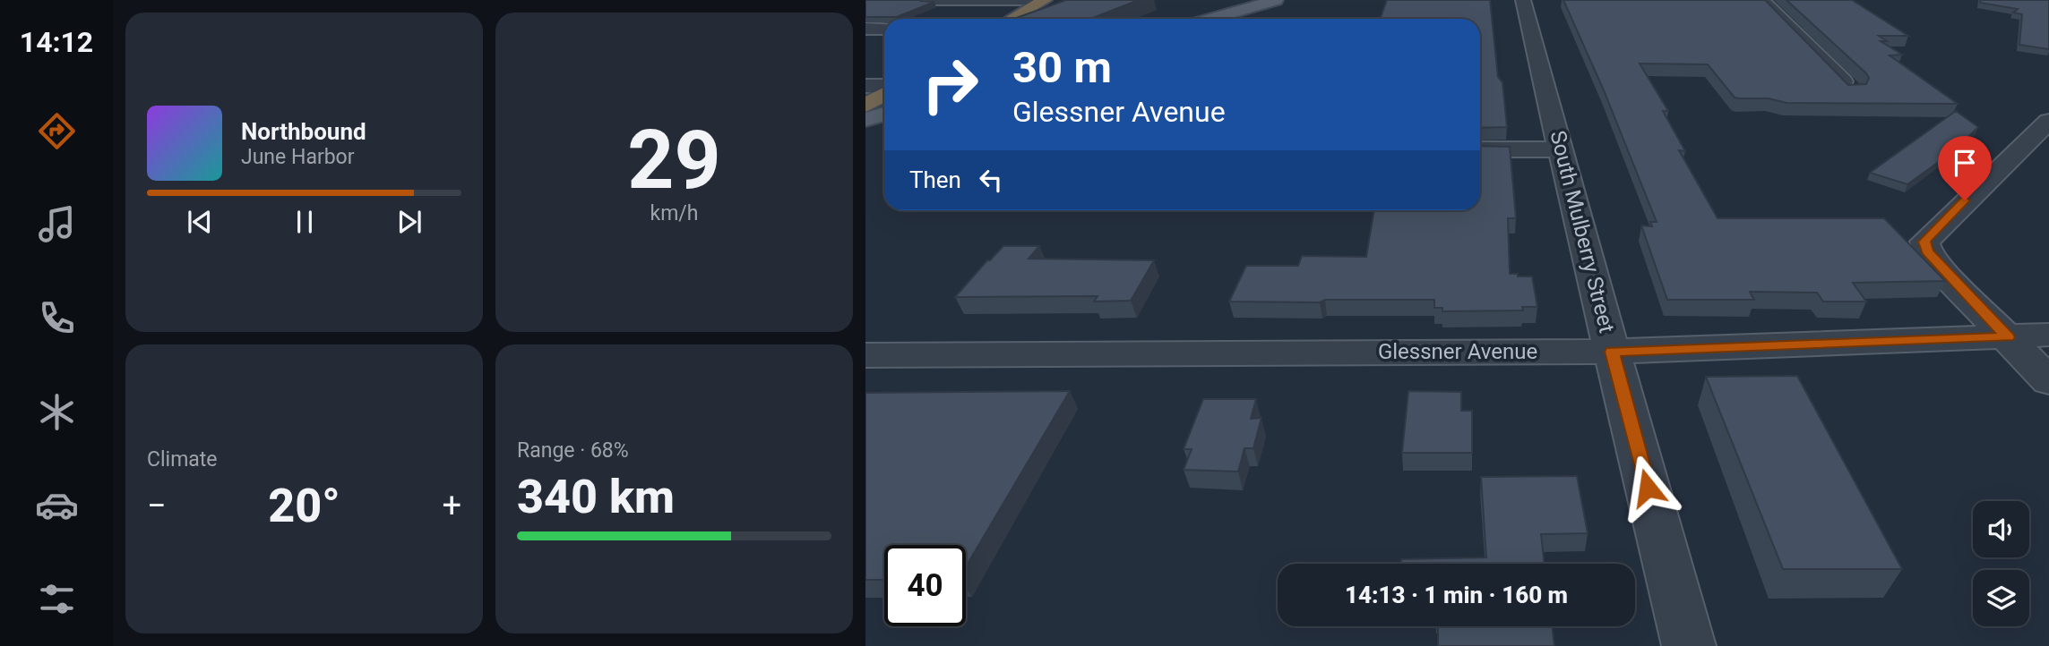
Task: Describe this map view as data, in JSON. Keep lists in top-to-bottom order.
{
  "streets": {
    "street": ["South Mulberry Street", "Glessner Avenue"]
  },
  "crossings": [
    ["South Mulberry Street", "Glessner Avenue"]
  ],
  "page": {
    "tabs": "14:12",
    "tile": [
      ["29", "km/h"],
      "Climate",
      ["Range · 68%", "340 km"]
    ],
    "turn": ["30 m", "Glessner Avenue"],
    "song": ["Northbound", "June Harbor"],
    "then": "Then",
    "heat": ["−", "20°", "+"],
    "limit": "40",
    "trip": "14:13 · 1 min · 160 m"
  }
}
